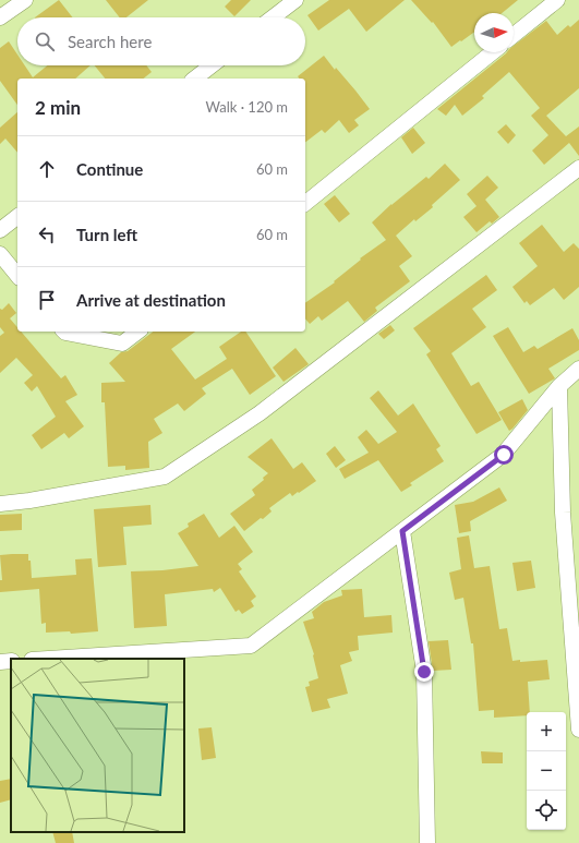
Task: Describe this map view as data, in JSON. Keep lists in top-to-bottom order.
{
  "north": "right",
  "page": {
    "search": "Search here",
    "heading": ["2 min", "Walk · 120 m"],
    "list": [
      ["Continue", "60 m"],
      ["Turn left", "60 m"],
      "Arrive at destination"
    ],
    "map_buttons": ["+", "−"]
  }
}
